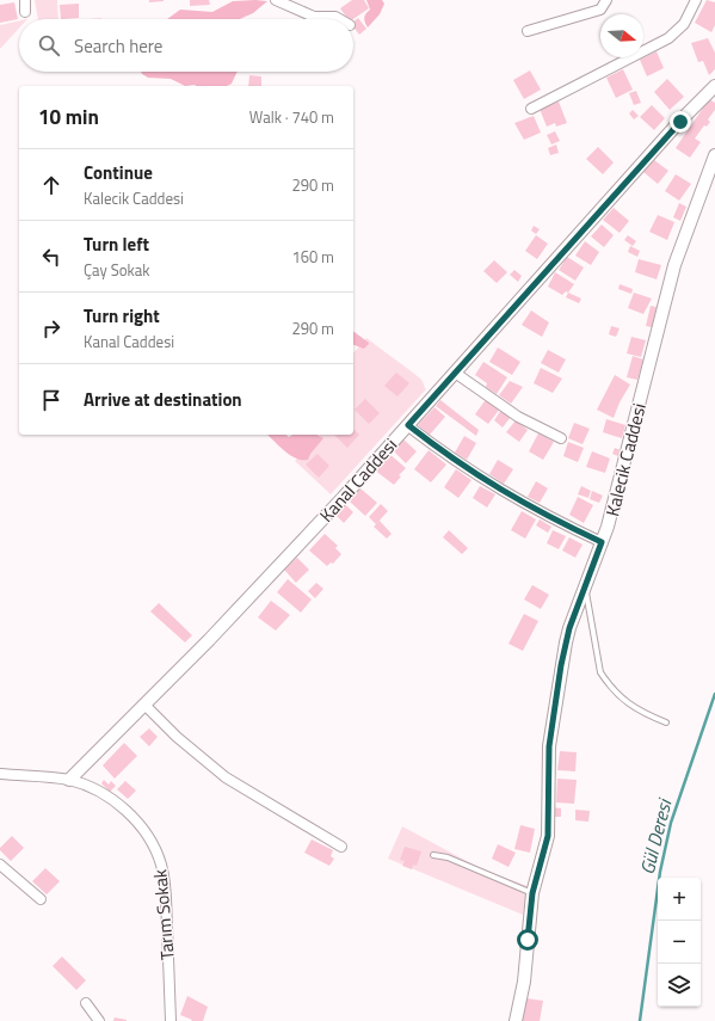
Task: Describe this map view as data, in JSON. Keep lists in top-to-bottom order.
{
  "streets": {
    "street": ["Kalecik Caddesi", "Kanal Caddesi", "Tarım Sokak"]
  },
  "crossings": [
    ["Kanal Caddesi", "Tarım Sokak"]
  ],
  "water": ["Gül Deresi"],
  "north": "right",
  "page": {
    "search": "Search here",
    "heading": ["10 min", "Walk · 740 m"],
    "list": [
      ["Continue", "Kalecik Caddesi", "290 m"],
      ["Turn left", "Çay Sokak", "160 m"],
      ["Turn right", "Kanal Caddesi", "290 m"],
      "Arrive at destination"
    ],
    "map_buttons": ["+", "−"]
  }
}
